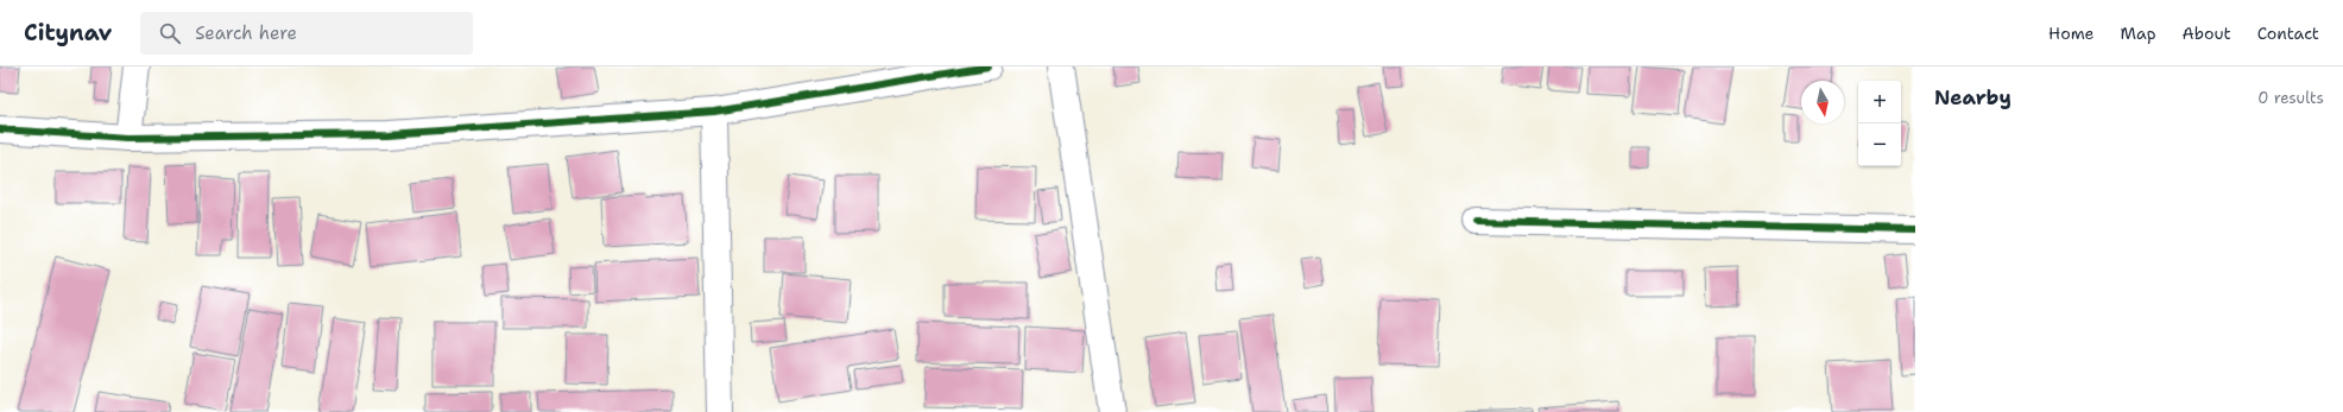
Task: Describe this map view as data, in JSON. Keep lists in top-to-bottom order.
{
  "north": "bottom",
  "page": {
    "header": "Citynav",
    "search": "Search here",
    "nav": [
      "Home",
      "Map",
      "About",
      "Contact"
    ],
    "heading": ["Nearby", "0 results"],
    "map_buttons": ["+", "−"]
  }
}
